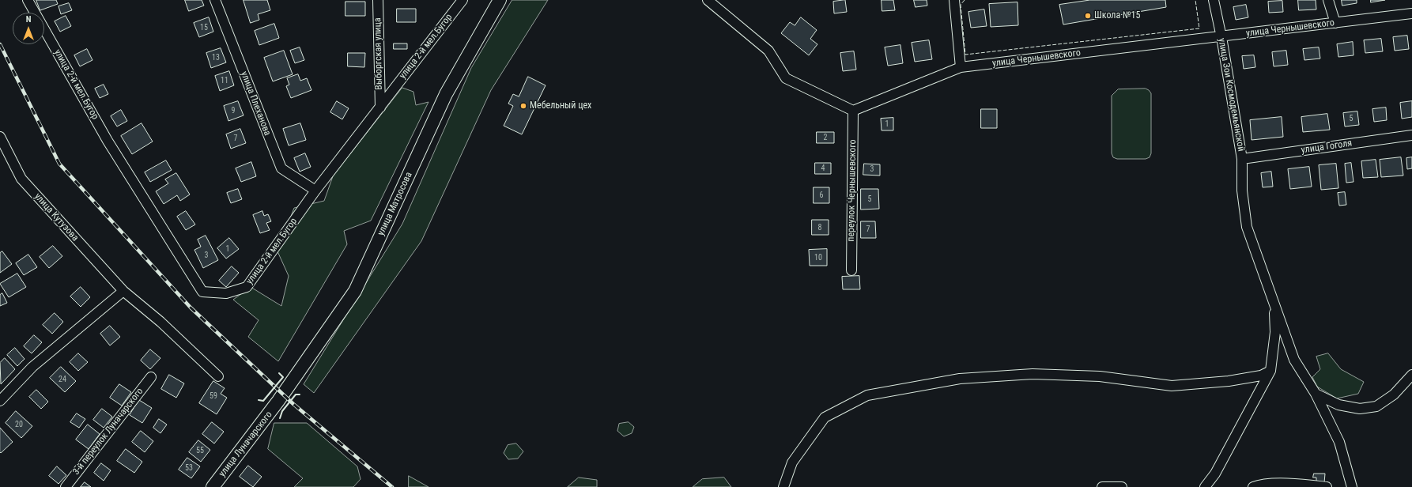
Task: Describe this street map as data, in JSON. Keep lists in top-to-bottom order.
{
  "streets": {
    "main road": ["улица Матросова", "улица Луначарского"],
    "street": [
      "улица Чернышевского",
      "улица 2-й мел.Бугор",
      "Выборгская улица",
      "улица Зои Космодемьянской",
      "улица Плеханова",
      "улица Гоголя",
      "переулок Чернышевского",
      "улица Кутузова",
      "3-й переулок Луначарского"
    ]
  },
  "crossings": [
    ["улица Чернышевского", "улица Зои Космодемьянской"],
    ["улица Чернышевского", "переулок Чернышевского"],
    ["улица 2-й мел.Бугор", "Выборгская улица"],
    ["улица 2-й мел.Бугор", "улица Плеханова"],
    ["улица Зои Космодемьянской", "улица Гоголя"],
    ["улица Матросова", "улица Луначарского"]
  ],
  "places": ["Школа №15", "Мебельный цех"],
  "house_numbers": [
    "15",
    "13",
    "11",
    "9",
    "5",
    "1",
    "2",
    "7",
    "4",
    "3",
    "6",
    "5",
    "8",
    "7",
    "1",
    "3",
    "10",
    "24",
    "59",
    "20",
    "55",
    "53"
  ],
  "north": "top"
}
